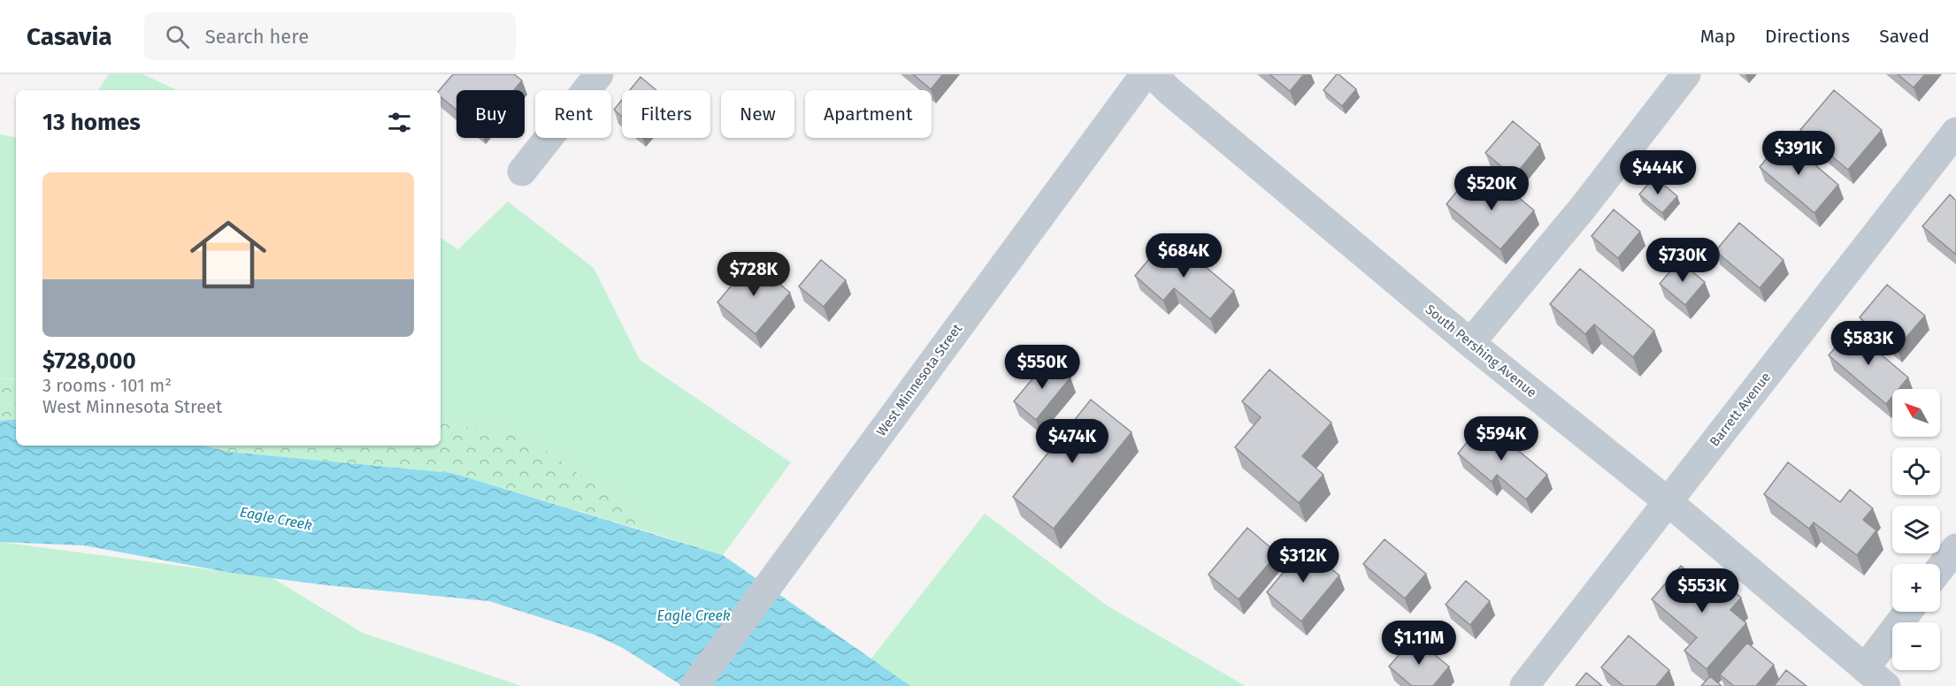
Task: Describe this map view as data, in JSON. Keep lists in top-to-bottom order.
{
  "streets": {
    "street": ["South Pershing Avenue", "West Minnesota Street", "Barrett Avenue"]
  },
  "crossings": [
    ["South Pershing Avenue", "Barrett Avenue"]
  ],
  "water": ["Eagle Creek"],
  "north": "top left",
  "page": {
    "header": "Casavia",
    "search": "Search here",
    "nav": ["Map", "Directions", "Saved"],
    "chip": [
      "Buy",
      "Rent",
      "Filters",
      "New",
      "Apartment"
    ],
    "heading": "13 homes",
    "price": [
      "$391K",
      "$444K",
      "$520K",
      "$684K",
      "$730K",
      "$728K",
      "$583K",
      "$550K",
      "$594K",
      "$474K",
      "$312K",
      "$553K",
      "$1.11M"
    ],
    "list": [
      {
        "name": "$728,000",
        "note": "3 rooms · 101 m² · West Minnesota Street"
      }
    ],
    "map_buttons": ["+", "−"]
  }
}
